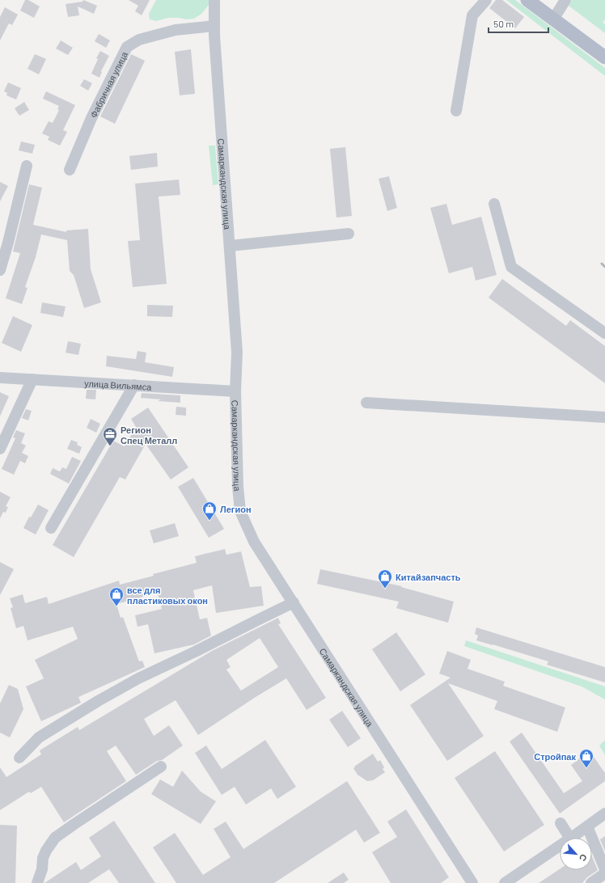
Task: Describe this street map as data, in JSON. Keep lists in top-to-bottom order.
{
  "streets": {
    "street": ["Фабричная улица", "Самаркандская улица", "улица Вильямса"]
  },
  "crossings": [
    ["Фабричная улица", "Самаркандская улица"],
    ["Самаркандская улица", "улица Вильямса"]
  ],
  "places": {
    "office": ["Регион Спец Металл"],
    "shop": [
      "Легион",
      "Китайзапчасть",
      "все для пластиковых окон",
      "Стройпак"
    ]
  },
  "scale_bar": "50 m",
  "north": "bottom right"
}
